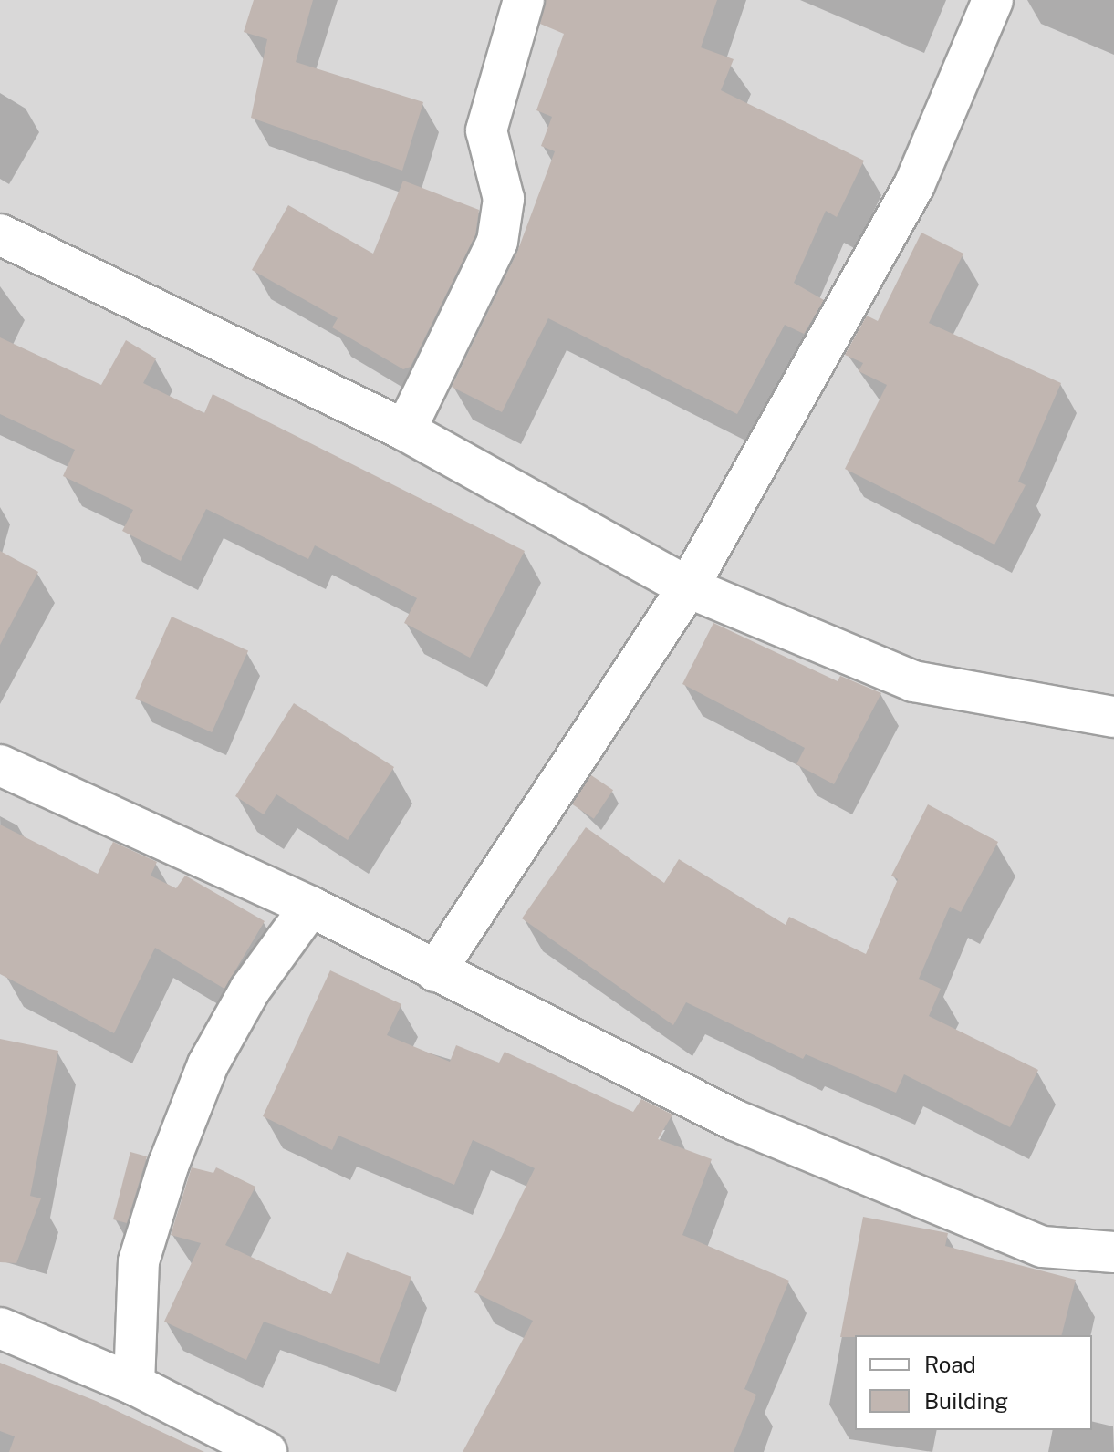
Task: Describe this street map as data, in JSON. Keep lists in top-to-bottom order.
{
  "legend": ["Road", "Building"]
}
